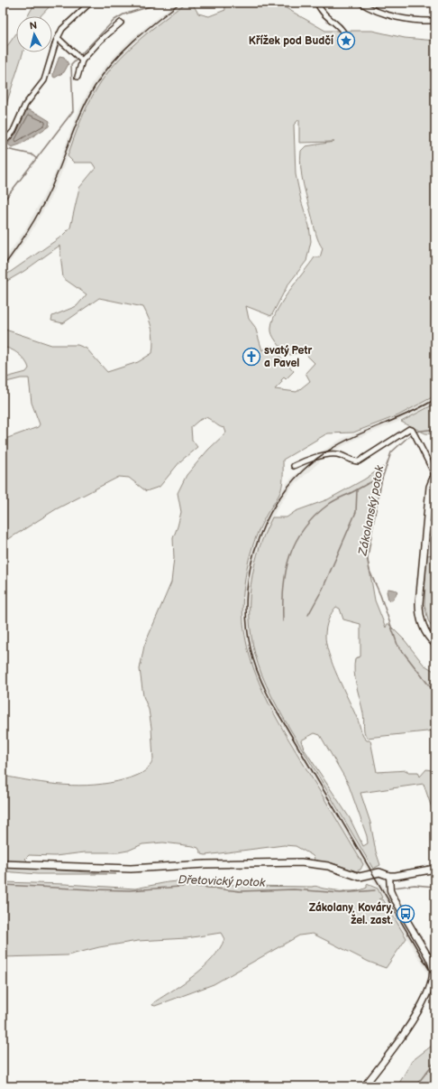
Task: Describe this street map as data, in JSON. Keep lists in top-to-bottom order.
{
  "water": ["Zákolanský potok", "Dřetovický potok"],
  "places": {
    "place": ["Křížek pod Budčí"],
    "church": ["svatý Petr a Pavel"],
    "bus stop": ["Zákolany, Kováry, žel. zast."]
  },
  "north": "top"
}
